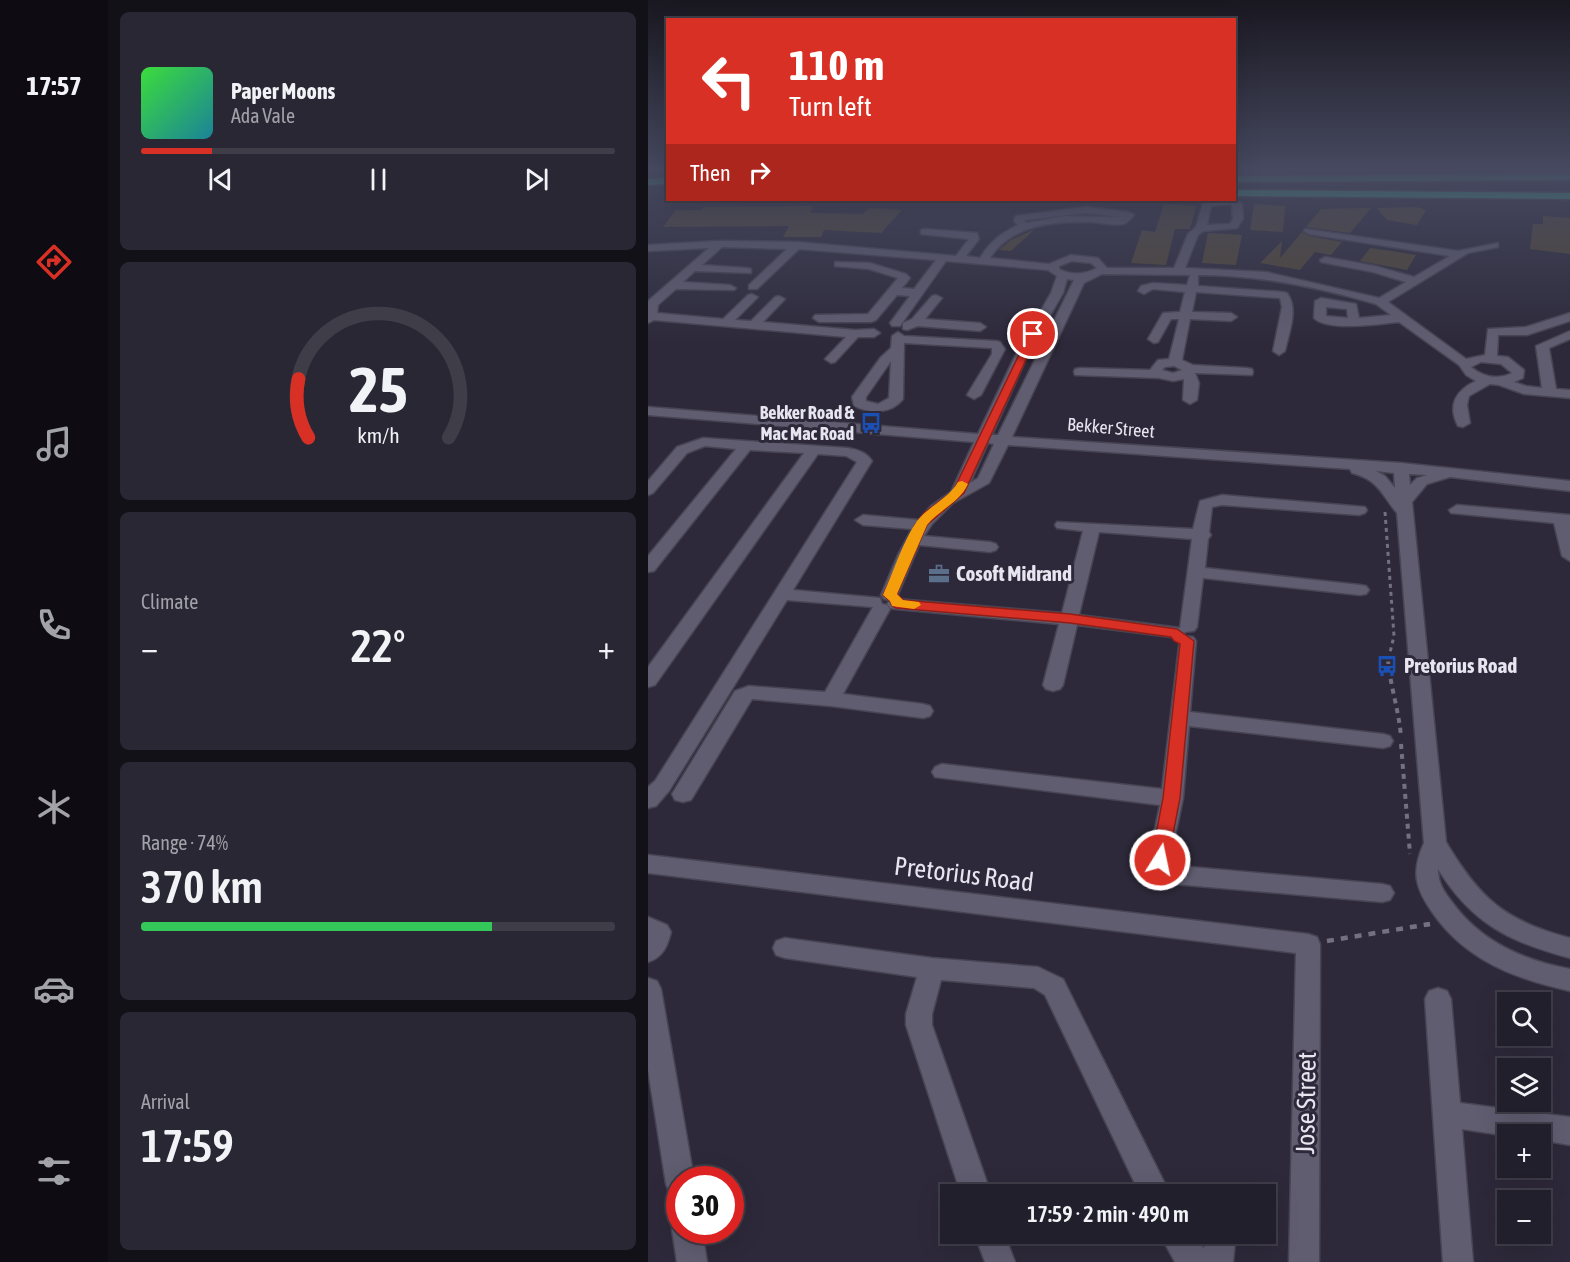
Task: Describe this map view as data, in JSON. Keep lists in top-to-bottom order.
{
  "streets": {
    "street": ["Bekker Street", "Pretorius Road", "Jose Street"]
  },
  "crossings": [
    ["Pretorius Road", "Jose Street"]
  ],
  "places": {
    "bus stop": ["Bekker Road & Mac Mac Road", "Pretorius Road"],
    "office": ["Cosoft Midrand"]
  },
  "page": {
    "tabs": "17:57",
    "turn": ["110 m", "Turn left"],
    "song": ["Paper Moons", "Ada Vale"],
    "then": "Then",
    "tile": [
      "Climate",
      ["Range · 74%", "370 km"],
      ["Arrival", "17:59"]
    ],
    "heat": ["−", "22°", "+"],
    "map_buttons": ["+", "−"],
    "limit": "30",
    "trip": "17:59 · 2 min · 490 m",
    "gauge": ["25", "km/h"]
  }
}
